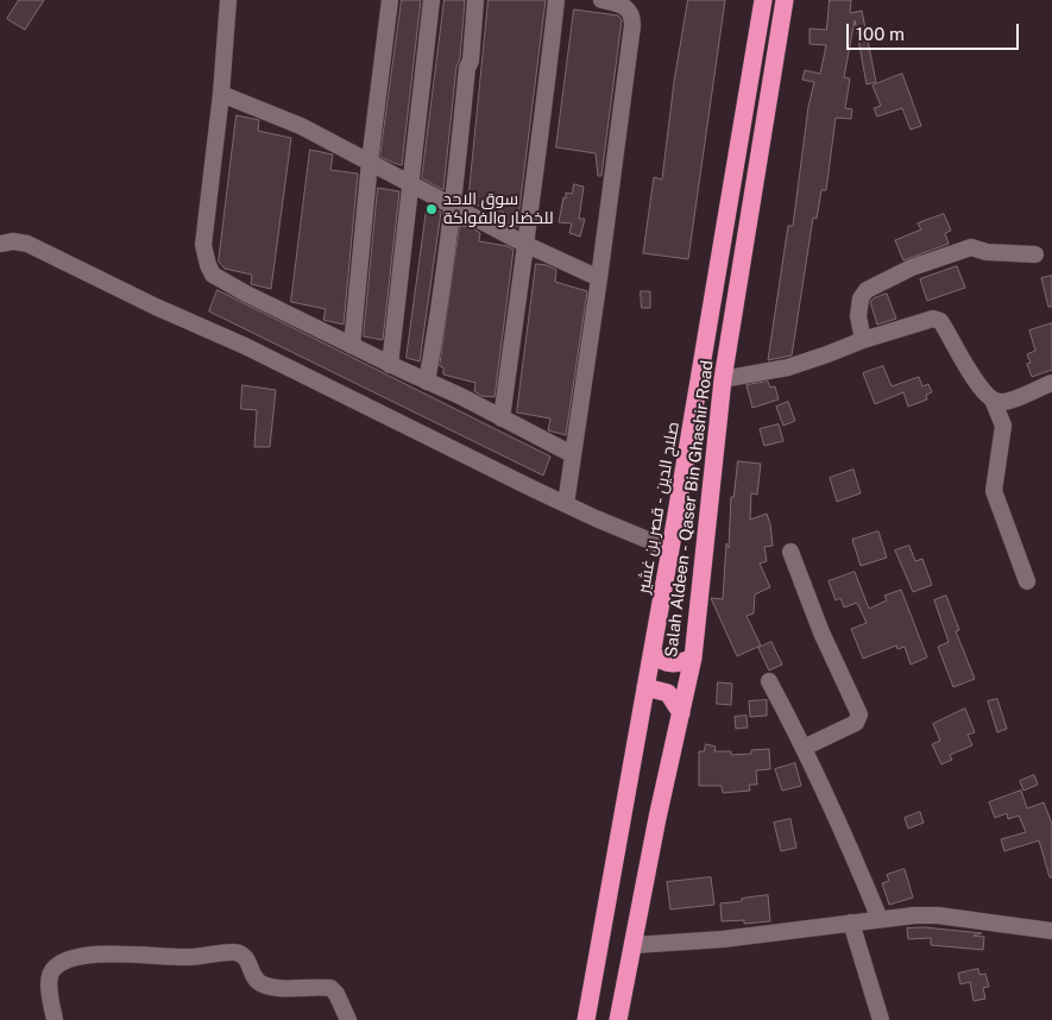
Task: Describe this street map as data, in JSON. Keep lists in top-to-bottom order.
{
  "streets": {
    "highway": ["صلاح الدين - قصر بن غشير", "Salah Aldeen - Qaser Bin Ghashir Road"]
  },
  "places": ["سوق الاحد للخضار والفواكة"],
  "scale_bar": "100 m"
}
